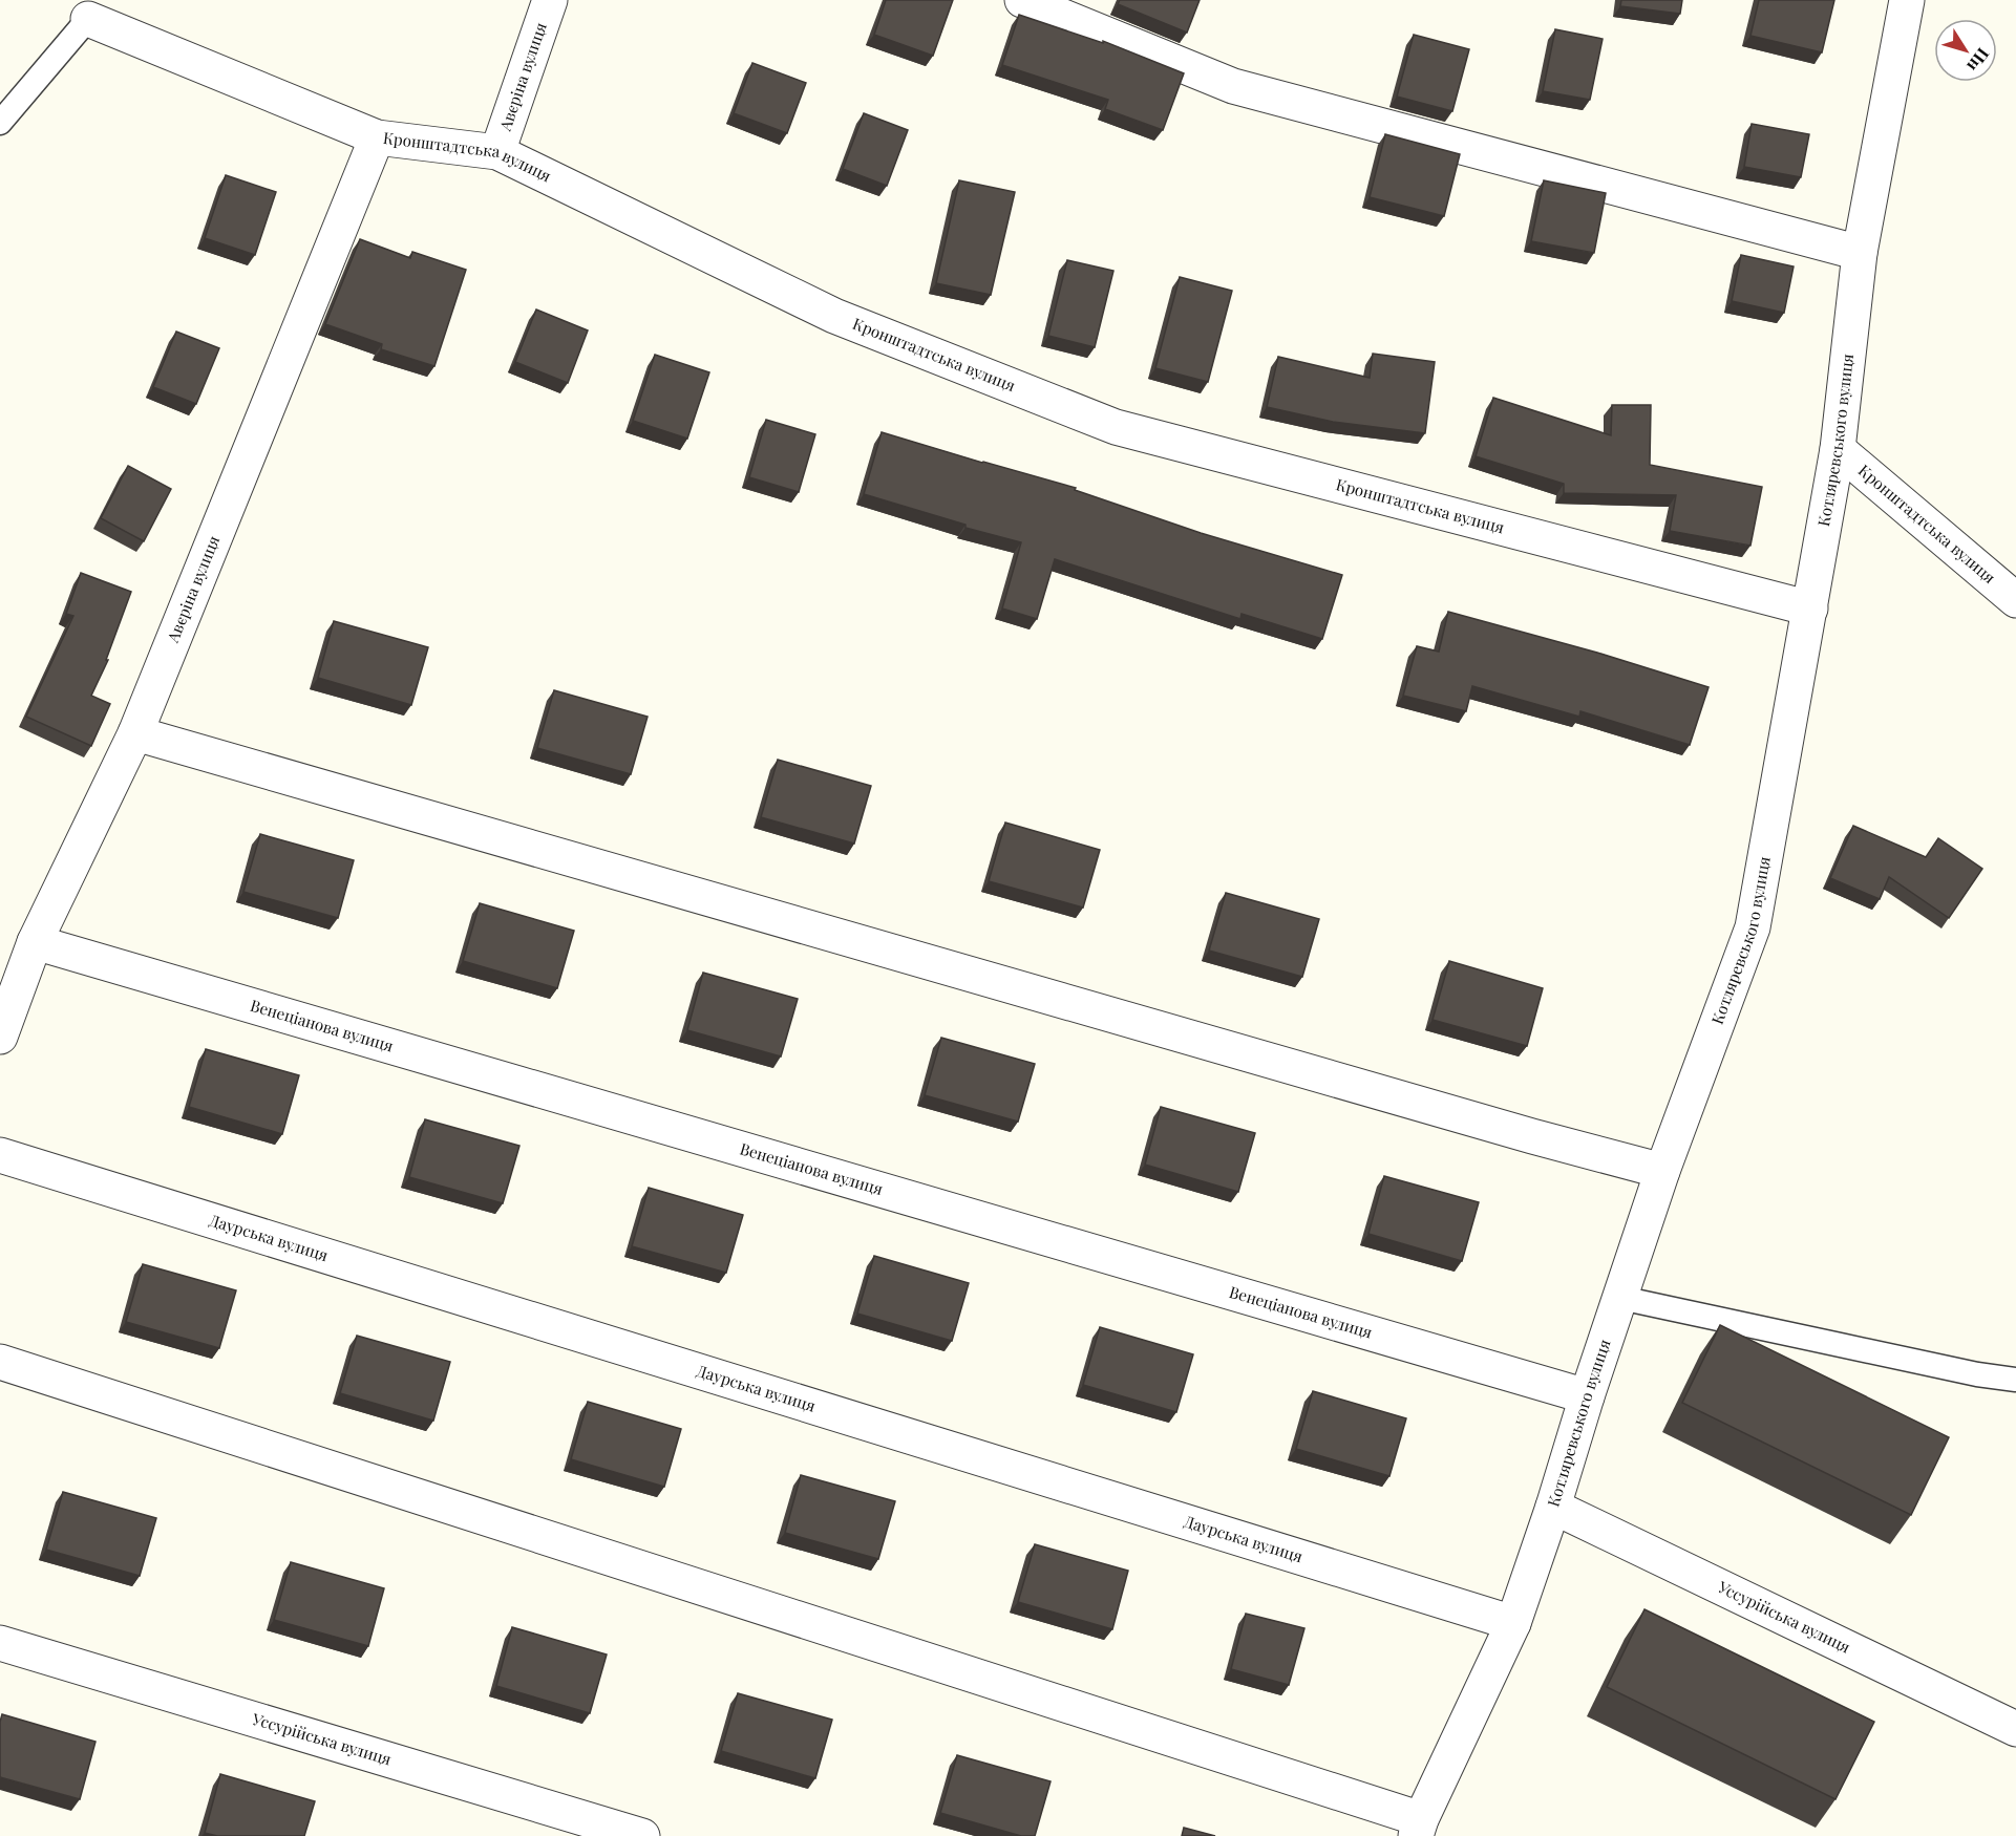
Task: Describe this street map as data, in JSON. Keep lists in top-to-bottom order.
{
  "streets": {
    "street": [
      "Авєріна вулиця",
      "Кронштадтська вулиця",
      "Котляревського вулиця",
      "Венеціанова вулиця",
      "Даурська вулиця",
      "Уссурійська вулиця"
    ]
  },
  "crossings": [
    ["Авєріна вулиця", "Кронштадтська вулиця"],
    ["Авєріна вулиця", "Венеціанова вулиця"],
    ["Кронштадтська вулиця", "Котляревського вулиця"],
    ["Котляревського вулиця", "Венеціанова вулиця"],
    ["Котляревського вулиця", "Даурська вулиця"],
    ["Котляревського вулиця", "Уссурійська вулиця"]
  ],
  "north": "bottom right"
}
